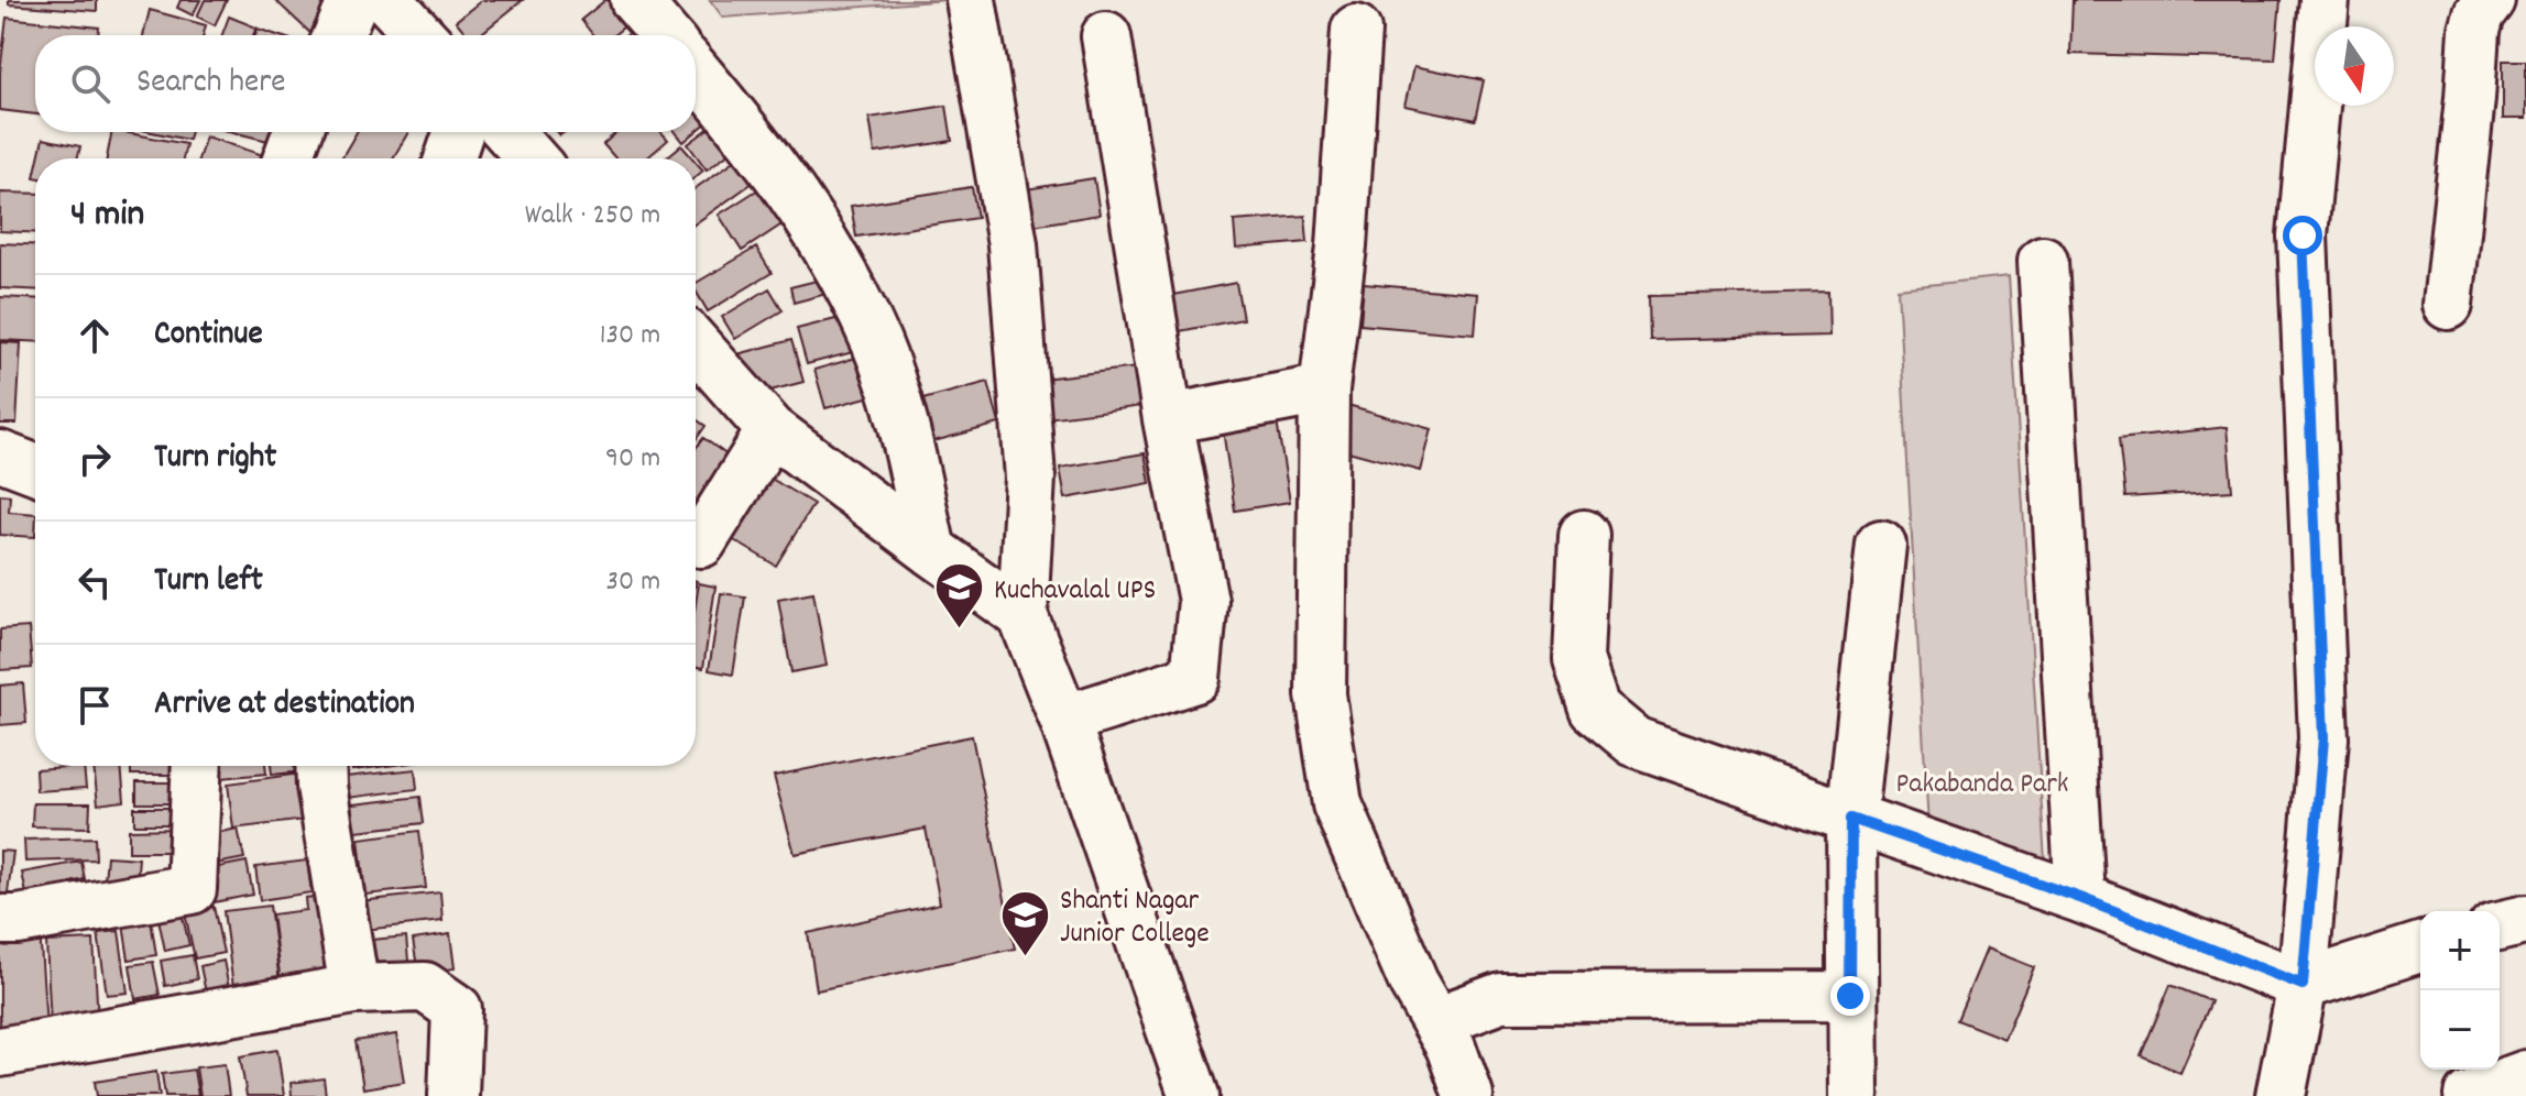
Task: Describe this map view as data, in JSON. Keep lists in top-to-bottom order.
{
  "parks": ["Pakabanda Park"],
  "places": {
    "school or university": ["Kuchavalal UPS", "Shanti Nagar Junior College"]
  },
  "north": "bottom",
  "page": {
    "search": "Search here",
    "heading": ["4 min", "Walk · 250 m"],
    "list": [
      ["Continue", "130 m"],
      ["Turn right", "90 m"],
      ["Turn left", "30 m"],
      "Arrive at destination"
    ],
    "map_buttons": ["+", "−"]
  }
}
